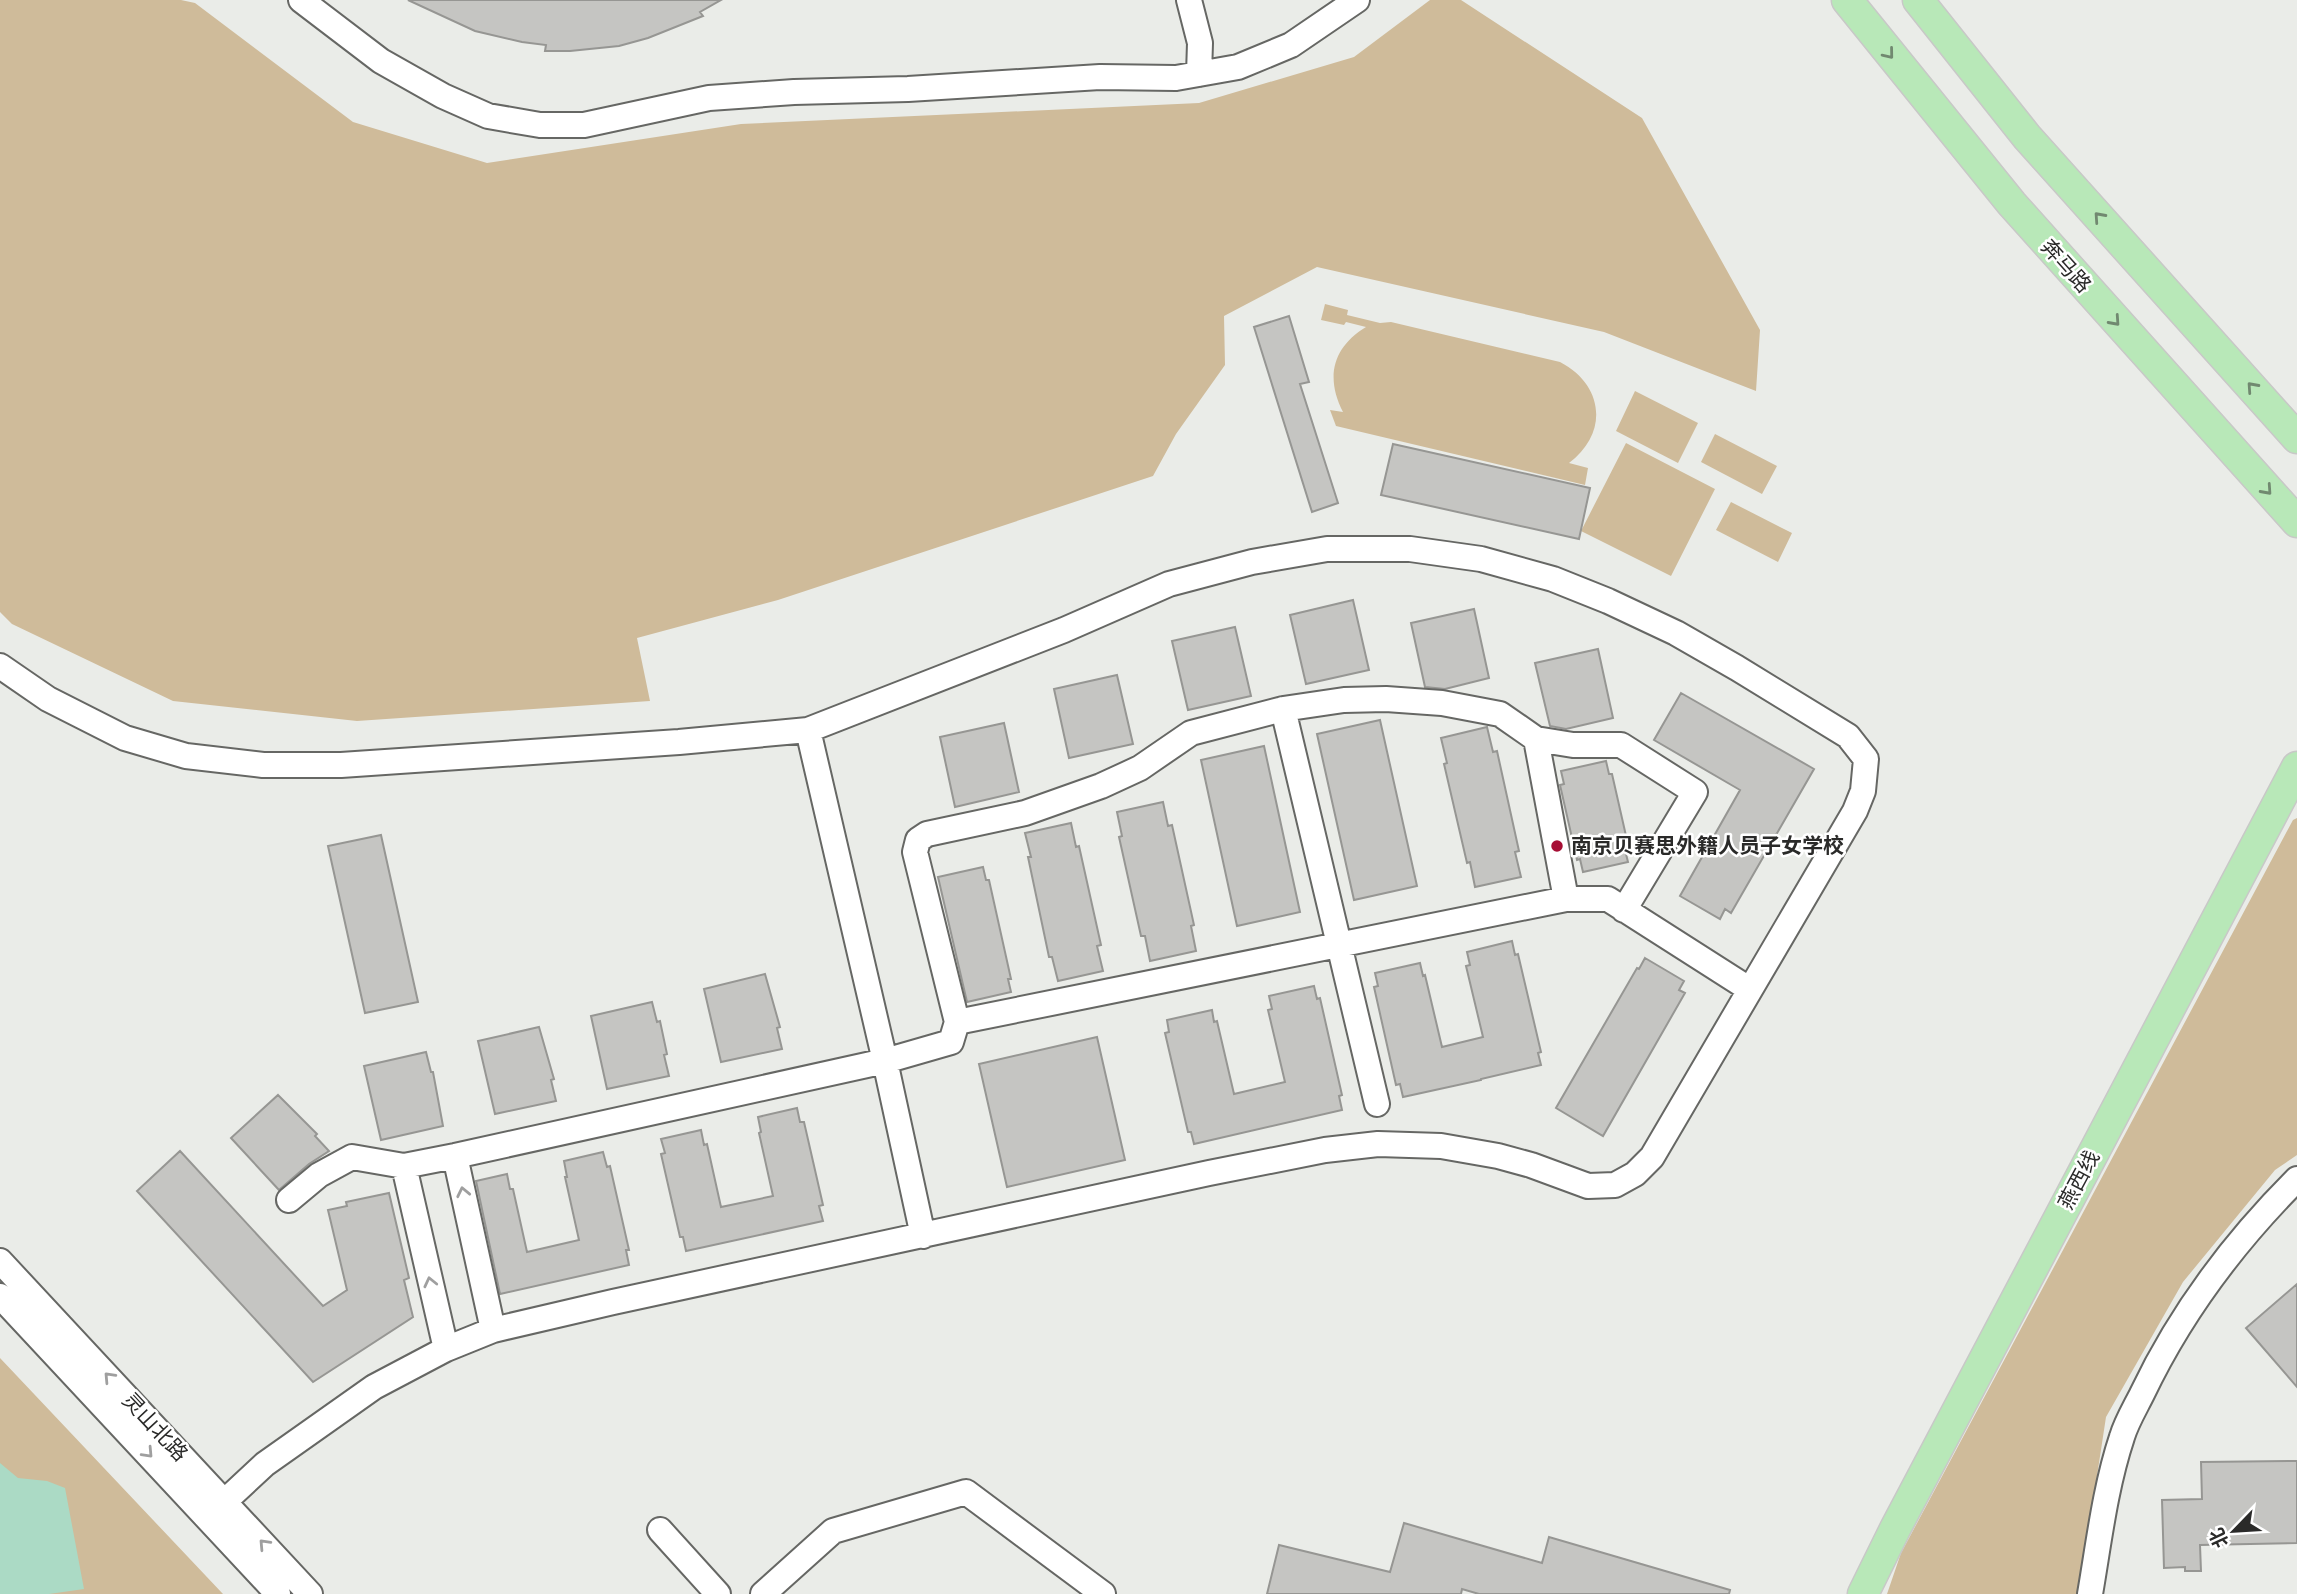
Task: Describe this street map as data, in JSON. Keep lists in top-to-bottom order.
{
  "streets": {
    "main road": ["奔马路", "燕西线"],
    "street": ["灵山北路"]
  },
  "places": ["南京贝赛思外籍人员子女学校"],
  "north": "bottom left"
}
